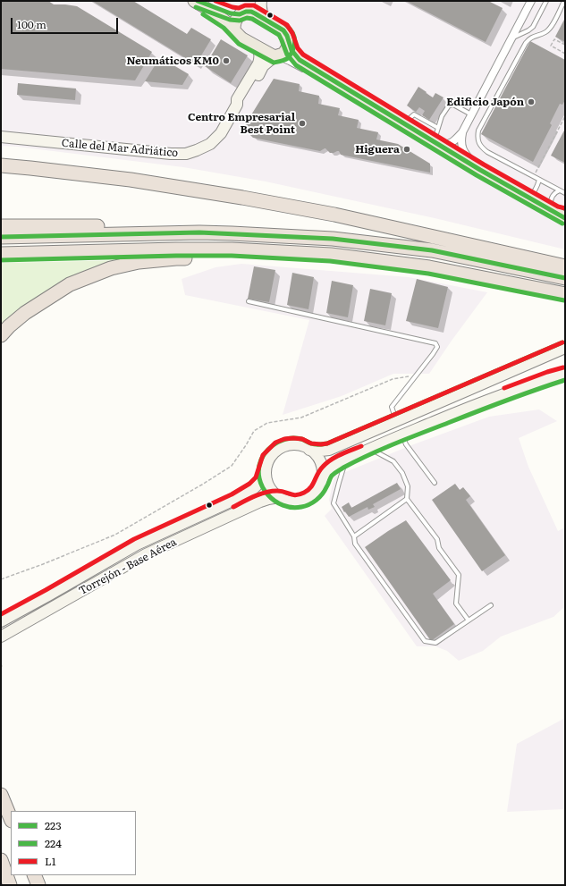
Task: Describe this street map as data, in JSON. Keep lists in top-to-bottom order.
{
  "streets": {
    "main road": ["Calle del Mar Adriático", "Torrejón - Base Aérea"]
  },
  "places": [
    "Neumáticos KM0",
    "Edificio Japón",
    "Centro Empresarial Best Point",
    "Higuera"
  ],
  "lines": ["transit line 223", "transit line L1", "transit line 224"],
  "legend": ["223", "224", "L1"],
  "scale_bar": "100 m"
}
